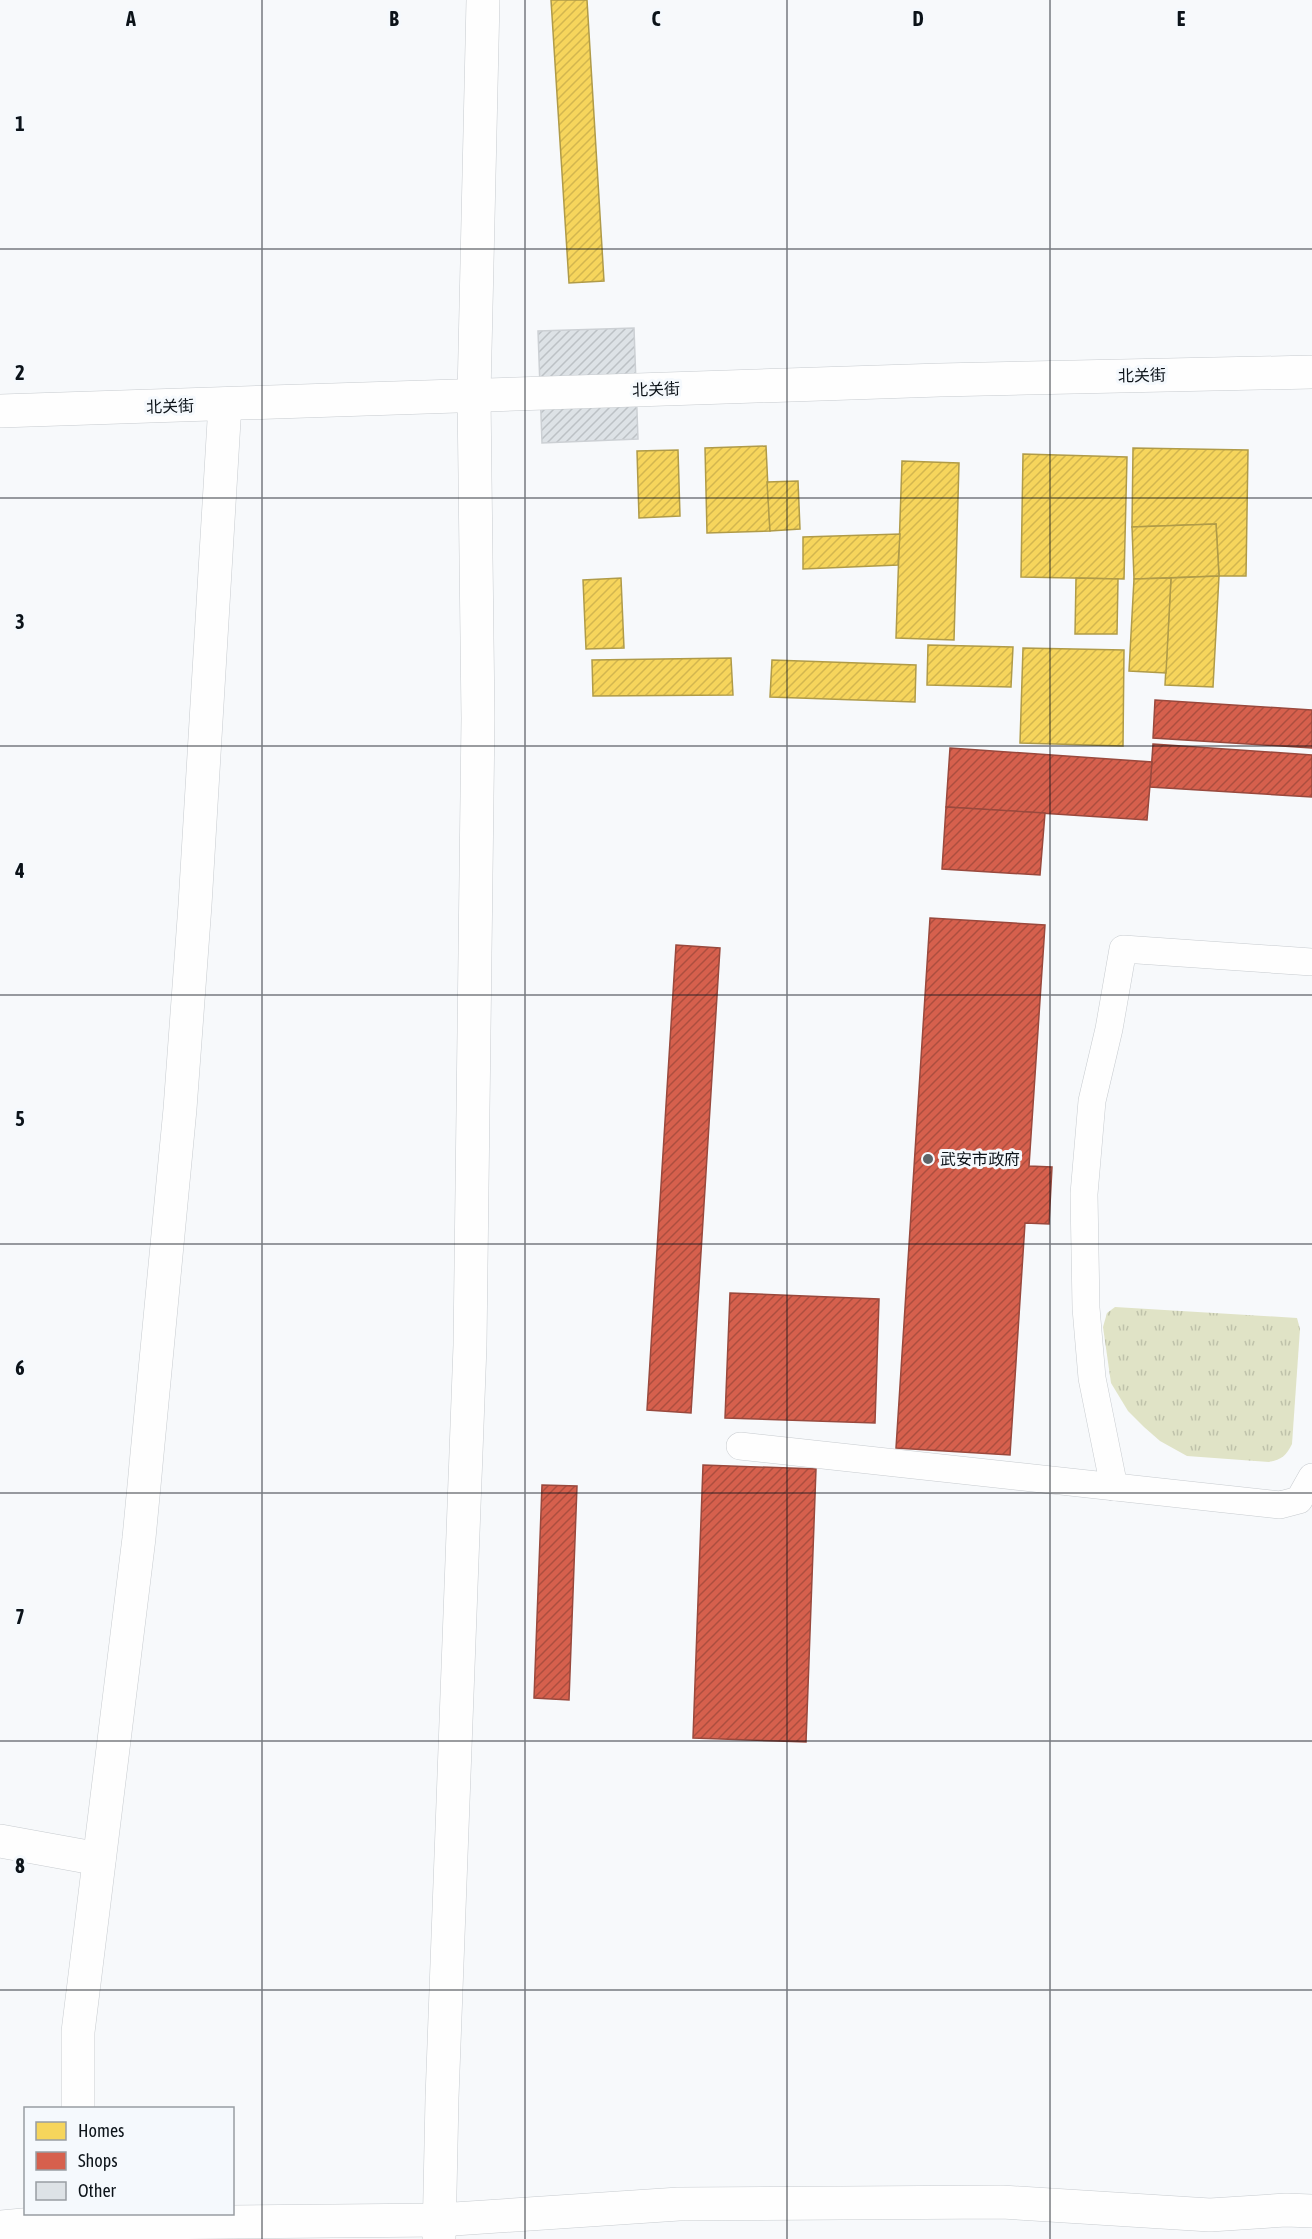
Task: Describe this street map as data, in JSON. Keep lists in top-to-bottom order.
{
  "streets": {
    "street": ["北关街"]
  },
  "places": ["武安市政府"],
  "legend": ["Homes", "Shops", "Other"],
  "grid": {
    "columns": [
      "A",
      "B",
      "C",
      "D",
      "E"
    ],
    "rows": [
      "1",
      "2",
      "3",
      "4",
      "5",
      "6",
      "7",
      "8"
    ]
  }
}
